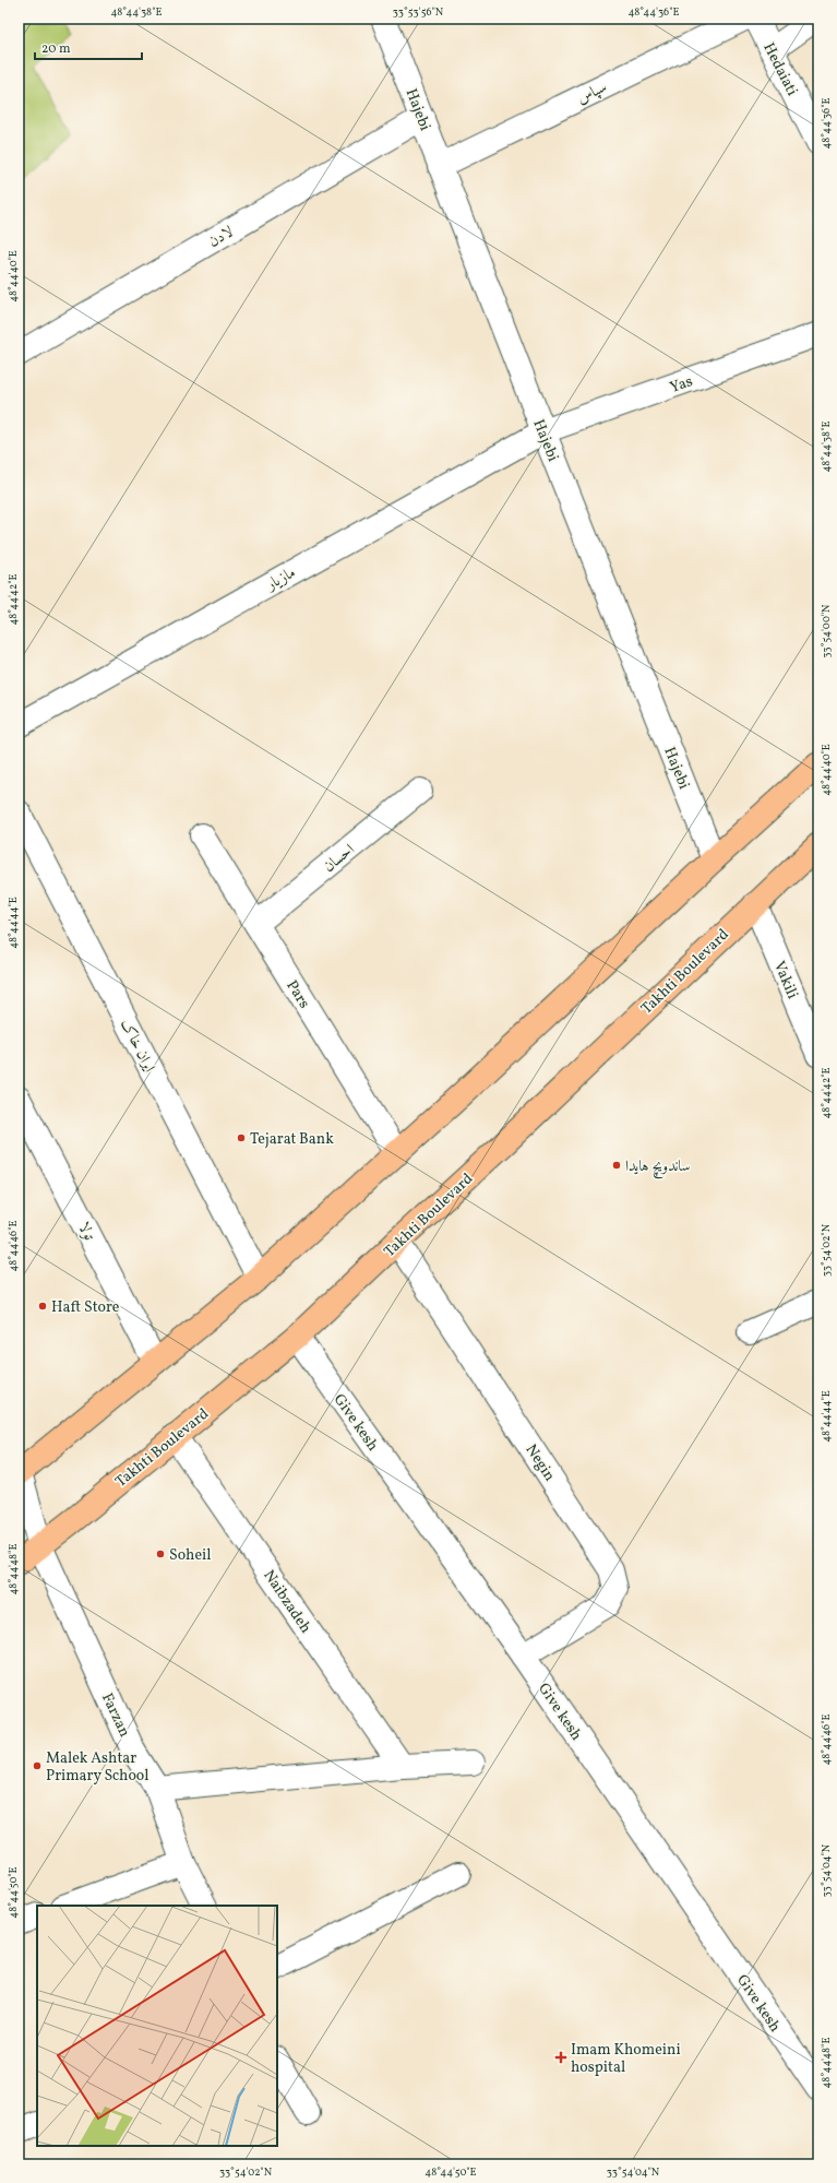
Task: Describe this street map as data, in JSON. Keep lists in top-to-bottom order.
{
  "streets": {
    "main road": ["Takhti Boulevard"],
    "street": [
      "Hedaiati",
      "سپاس",
      "Hajebi",
      "لادن",
      "Yas",
      "مازیار",
      "احسان",
      "Vakili",
      "Pars",
      "ایران خاک",
      "تولا",
      "Give kesh",
      "Negin",
      "Naibzadeh",
      "Farzan"
    ]
  },
  "crossings": [
    ["سپاس", "Hajebi"],
    ["Hajebi", "لادن"],
    ["Hajebi", "Yas"],
    ["Hajebi", "مازیار"],
    ["Yas", "مازیار"],
    ["احسان", "Pars"],
    ["Takhti Boulevard", "Vakili"],
    ["Takhti Boulevard", "Give kesh"],
    ["Takhti Boulevard", "Negin"],
    ["Takhti Boulevard", "Naibzadeh"],
    ["Takhti Boulevard", "Farzan"],
    ["Give kesh", "Negin"]
  ],
  "places": {
    "other": [
      "Tejarat Bank",
      "ساندویچ هایدا",
      "Haft Store",
      "Soheil",
      "Malek Ashtar Primary School"
    ],
    "health": ["Imam Khomeini hospital"]
  },
  "scale_bar": "20 m",
  "coordinates": [
    "48°44'38\"E",
    "33°53'56\"N",
    "48°44'36\"E",
    "48°44'40\"E",
    "48°44'42\"E",
    "33°54'00\"N",
    "48°44'44\"E",
    "48°44'46\"E",
    "33°54'02\"N",
    "48°44'48\"E",
    "33°54'04\"N",
    "48°44'50\"E"
  ]
}
